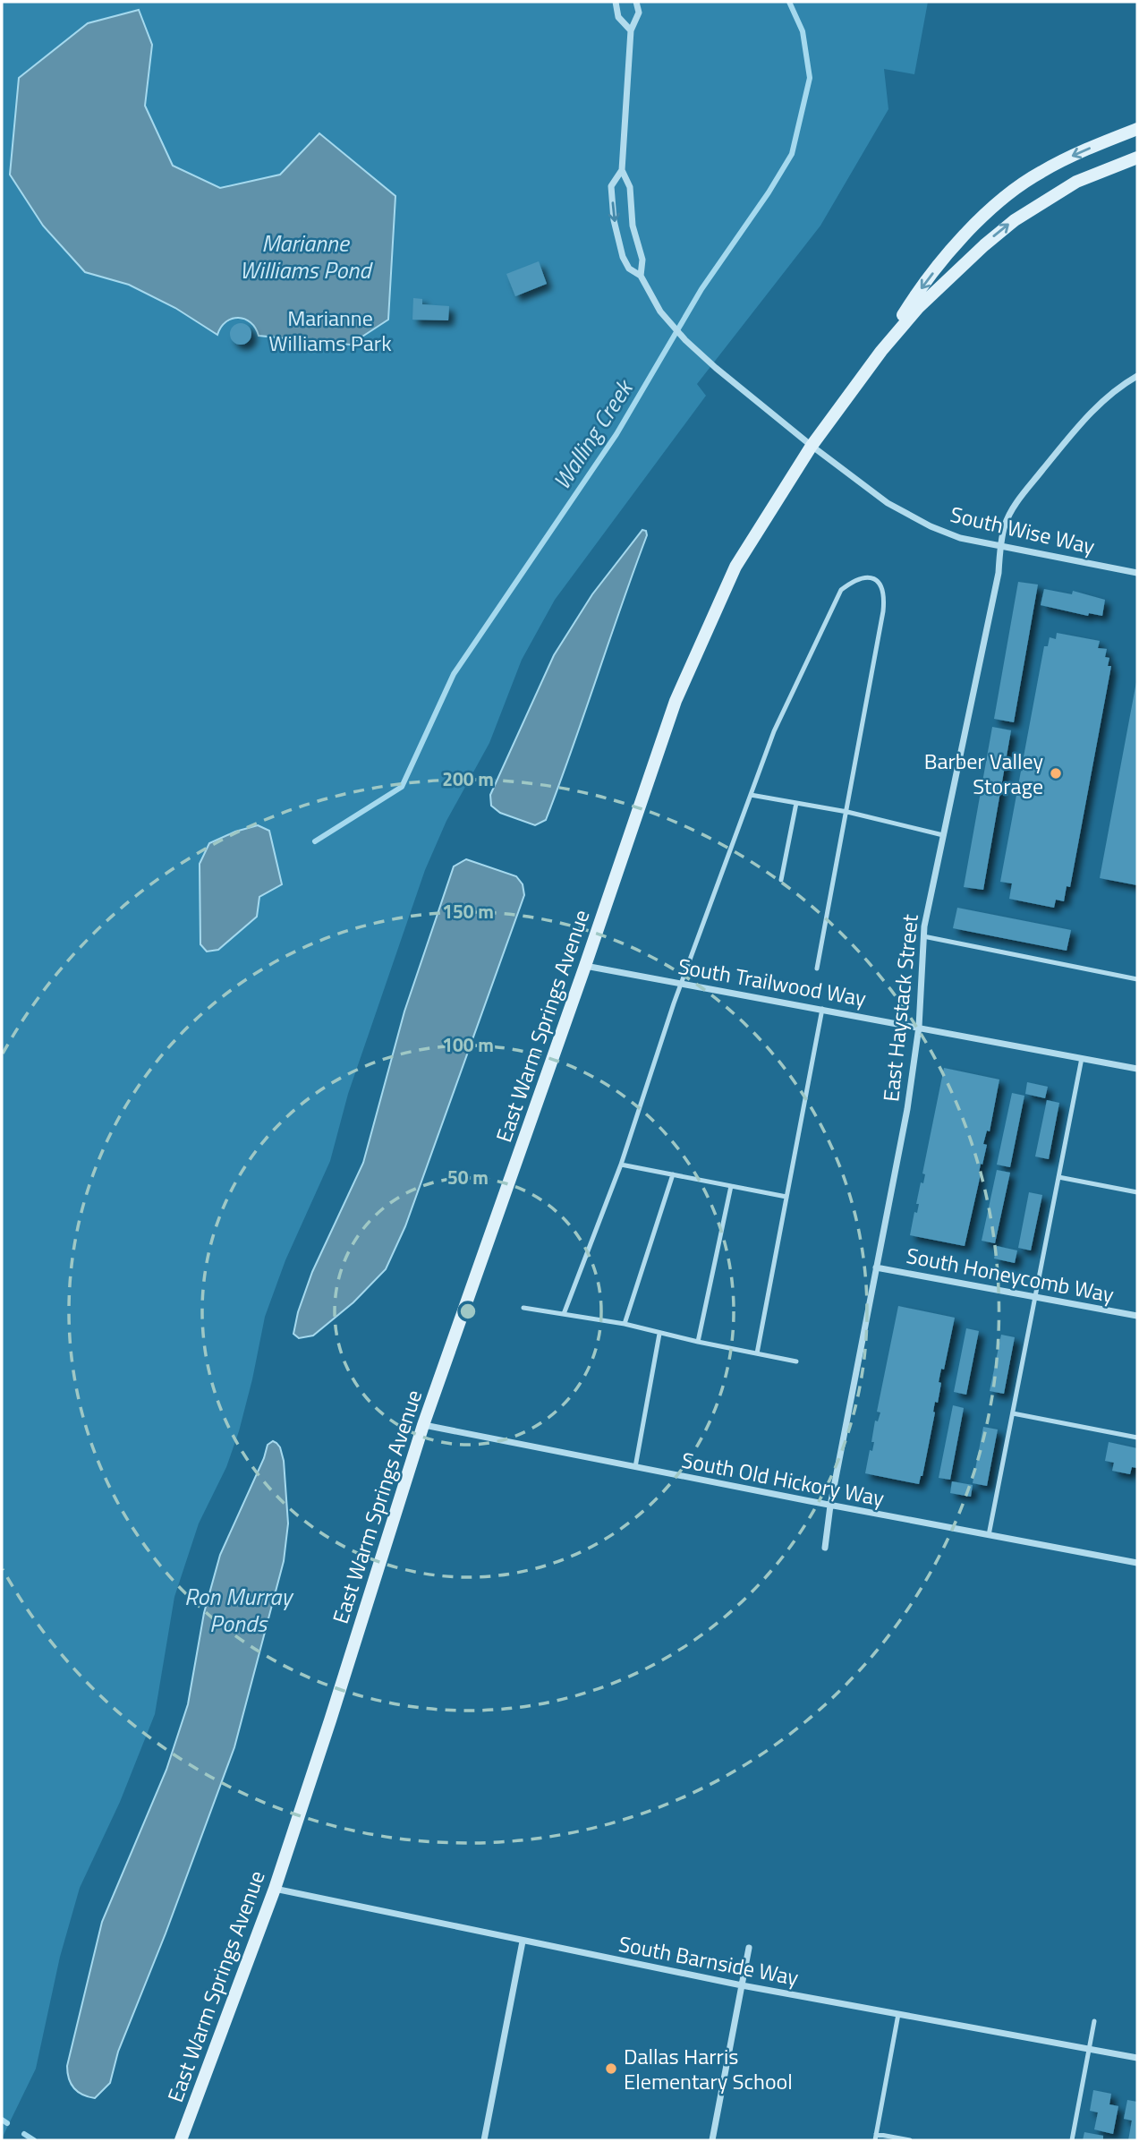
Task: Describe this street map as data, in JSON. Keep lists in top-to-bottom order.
{
  "streets": {
    "street": [
      "South Wise Way",
      "South Trailwood Way",
      "East Haystack Street",
      "East Warm Springs Avenue",
      "South Honeycomb Way",
      "South Old Hickory Way",
      "South Barnside Way"
    ]
  },
  "crossings": [
    ["South Wise Way", "East Haystack Street"],
    ["South Wise Way", "East Warm Springs Avenue"],
    ["South Trailwood Way", "East Haystack Street"],
    ["South Trailwood Way", "East Warm Springs Avenue"],
    ["East Haystack Street", "South Honeycomb Way"],
    ["East Haystack Street", "South Old Hickory Way"],
    ["East Warm Springs Avenue", "South Old Hickory Way"],
    ["East Warm Springs Avenue", "South Barnside Way"]
  ],
  "water": ["Marianne Williams Pond", "Walling Creek", "Ron Murray Ponds"],
  "parks": ["Marianne Williams Park"],
  "places": ["Barber Valley Storage", "Dallas Harris Elementary School"],
  "rings": [
    "200 m",
    "150 m",
    "100 m",
    "50 m"
  ]
}
